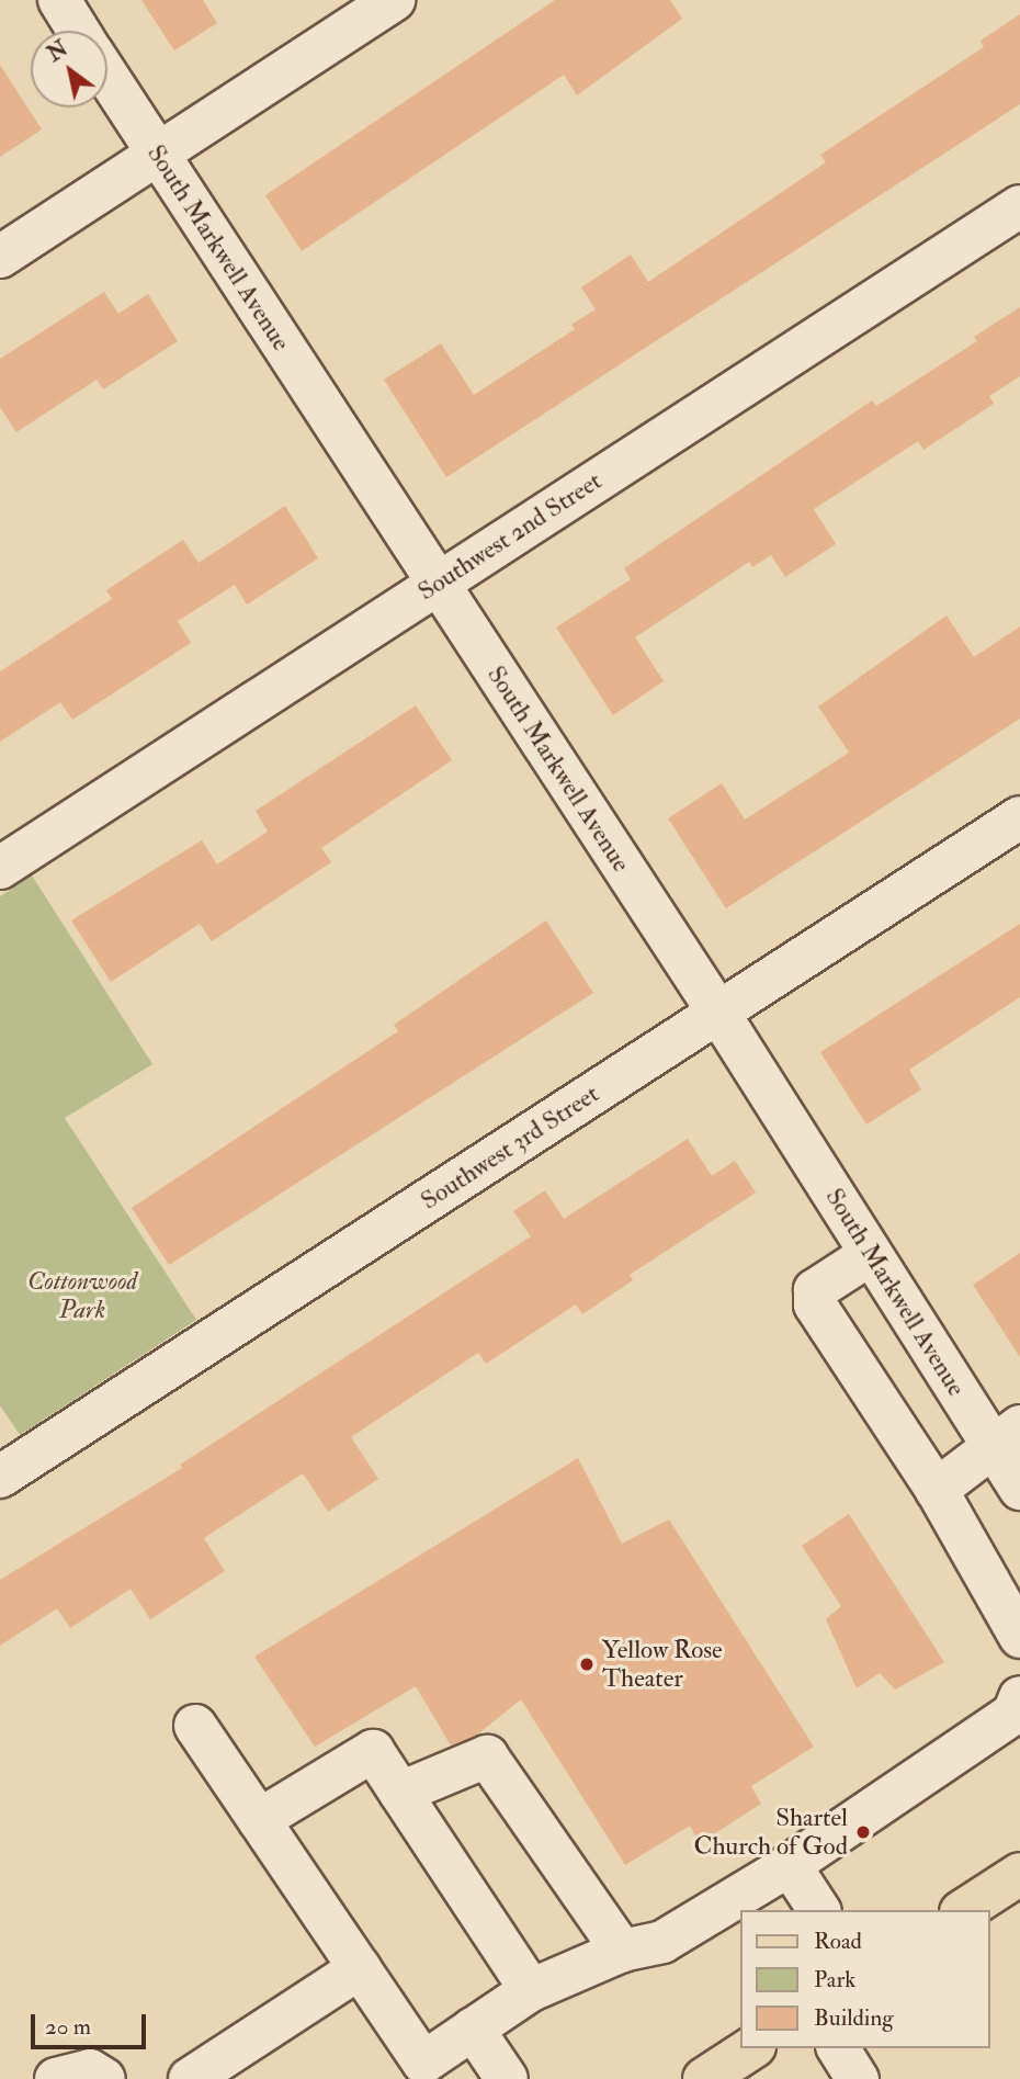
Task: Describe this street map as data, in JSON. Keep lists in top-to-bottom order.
{
  "streets": {
    "street": ["South Markwell Avenue", "Southwest 2nd Street", "Southwest 3rd Street"]
  },
  "crossings": [
    ["South Markwell Avenue", "Southwest 2nd Street"],
    ["South Markwell Avenue", "Southwest 3rd Street"]
  ],
  "parks": ["Cottonwood Park"],
  "places": ["Yellow Rose Theater", "Shartel Church of God"],
  "legend": ["Road", "Park", "Building"],
  "scale_bar": "20 m",
  "north": "top left"
}
